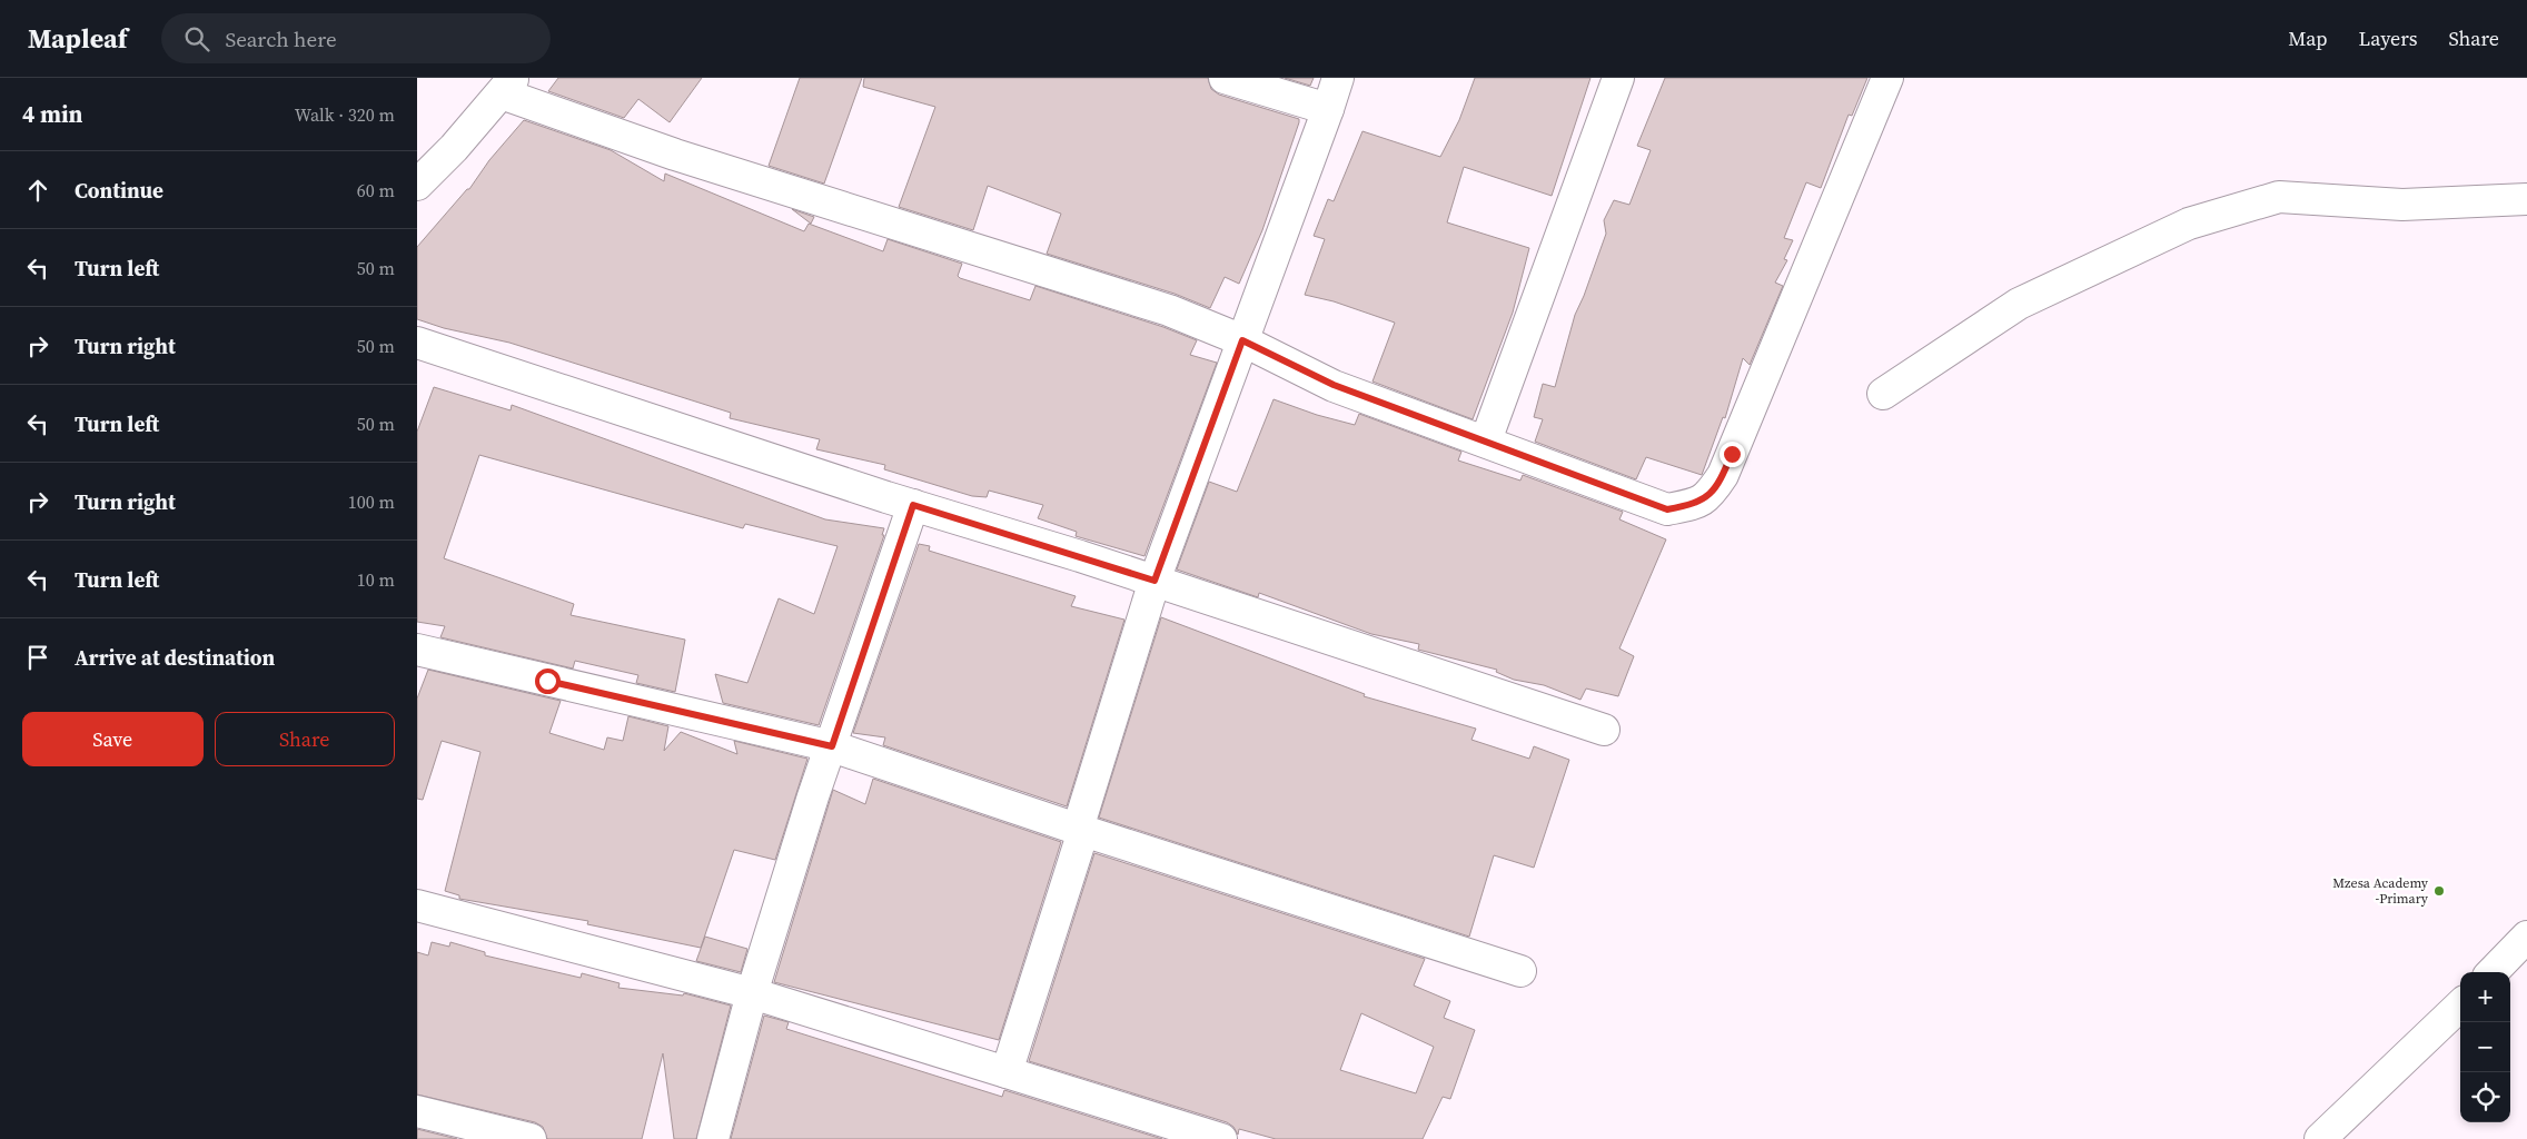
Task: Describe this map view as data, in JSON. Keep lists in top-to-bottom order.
{
  "places": ["Mzesa Academy -Primary"],
  "page": {
    "header": "Mapleaf",
    "search": "Search here",
    "nav": ["Map", "Layers", "Share"],
    "heading": ["4 min", "Walk · 320 m"],
    "list": [
      ["Continue", "60 m"],
      ["Turn left", "50 m"],
      ["Turn right", "50 m"],
      ["Turn left", "50 m"],
      ["Turn right", "100 m"],
      ["Turn left", "10 m"],
      "Arrive at destination"
    ],
    "buttons": ["Save", "Share"],
    "map_buttons": ["+", "−"]
  }
}
